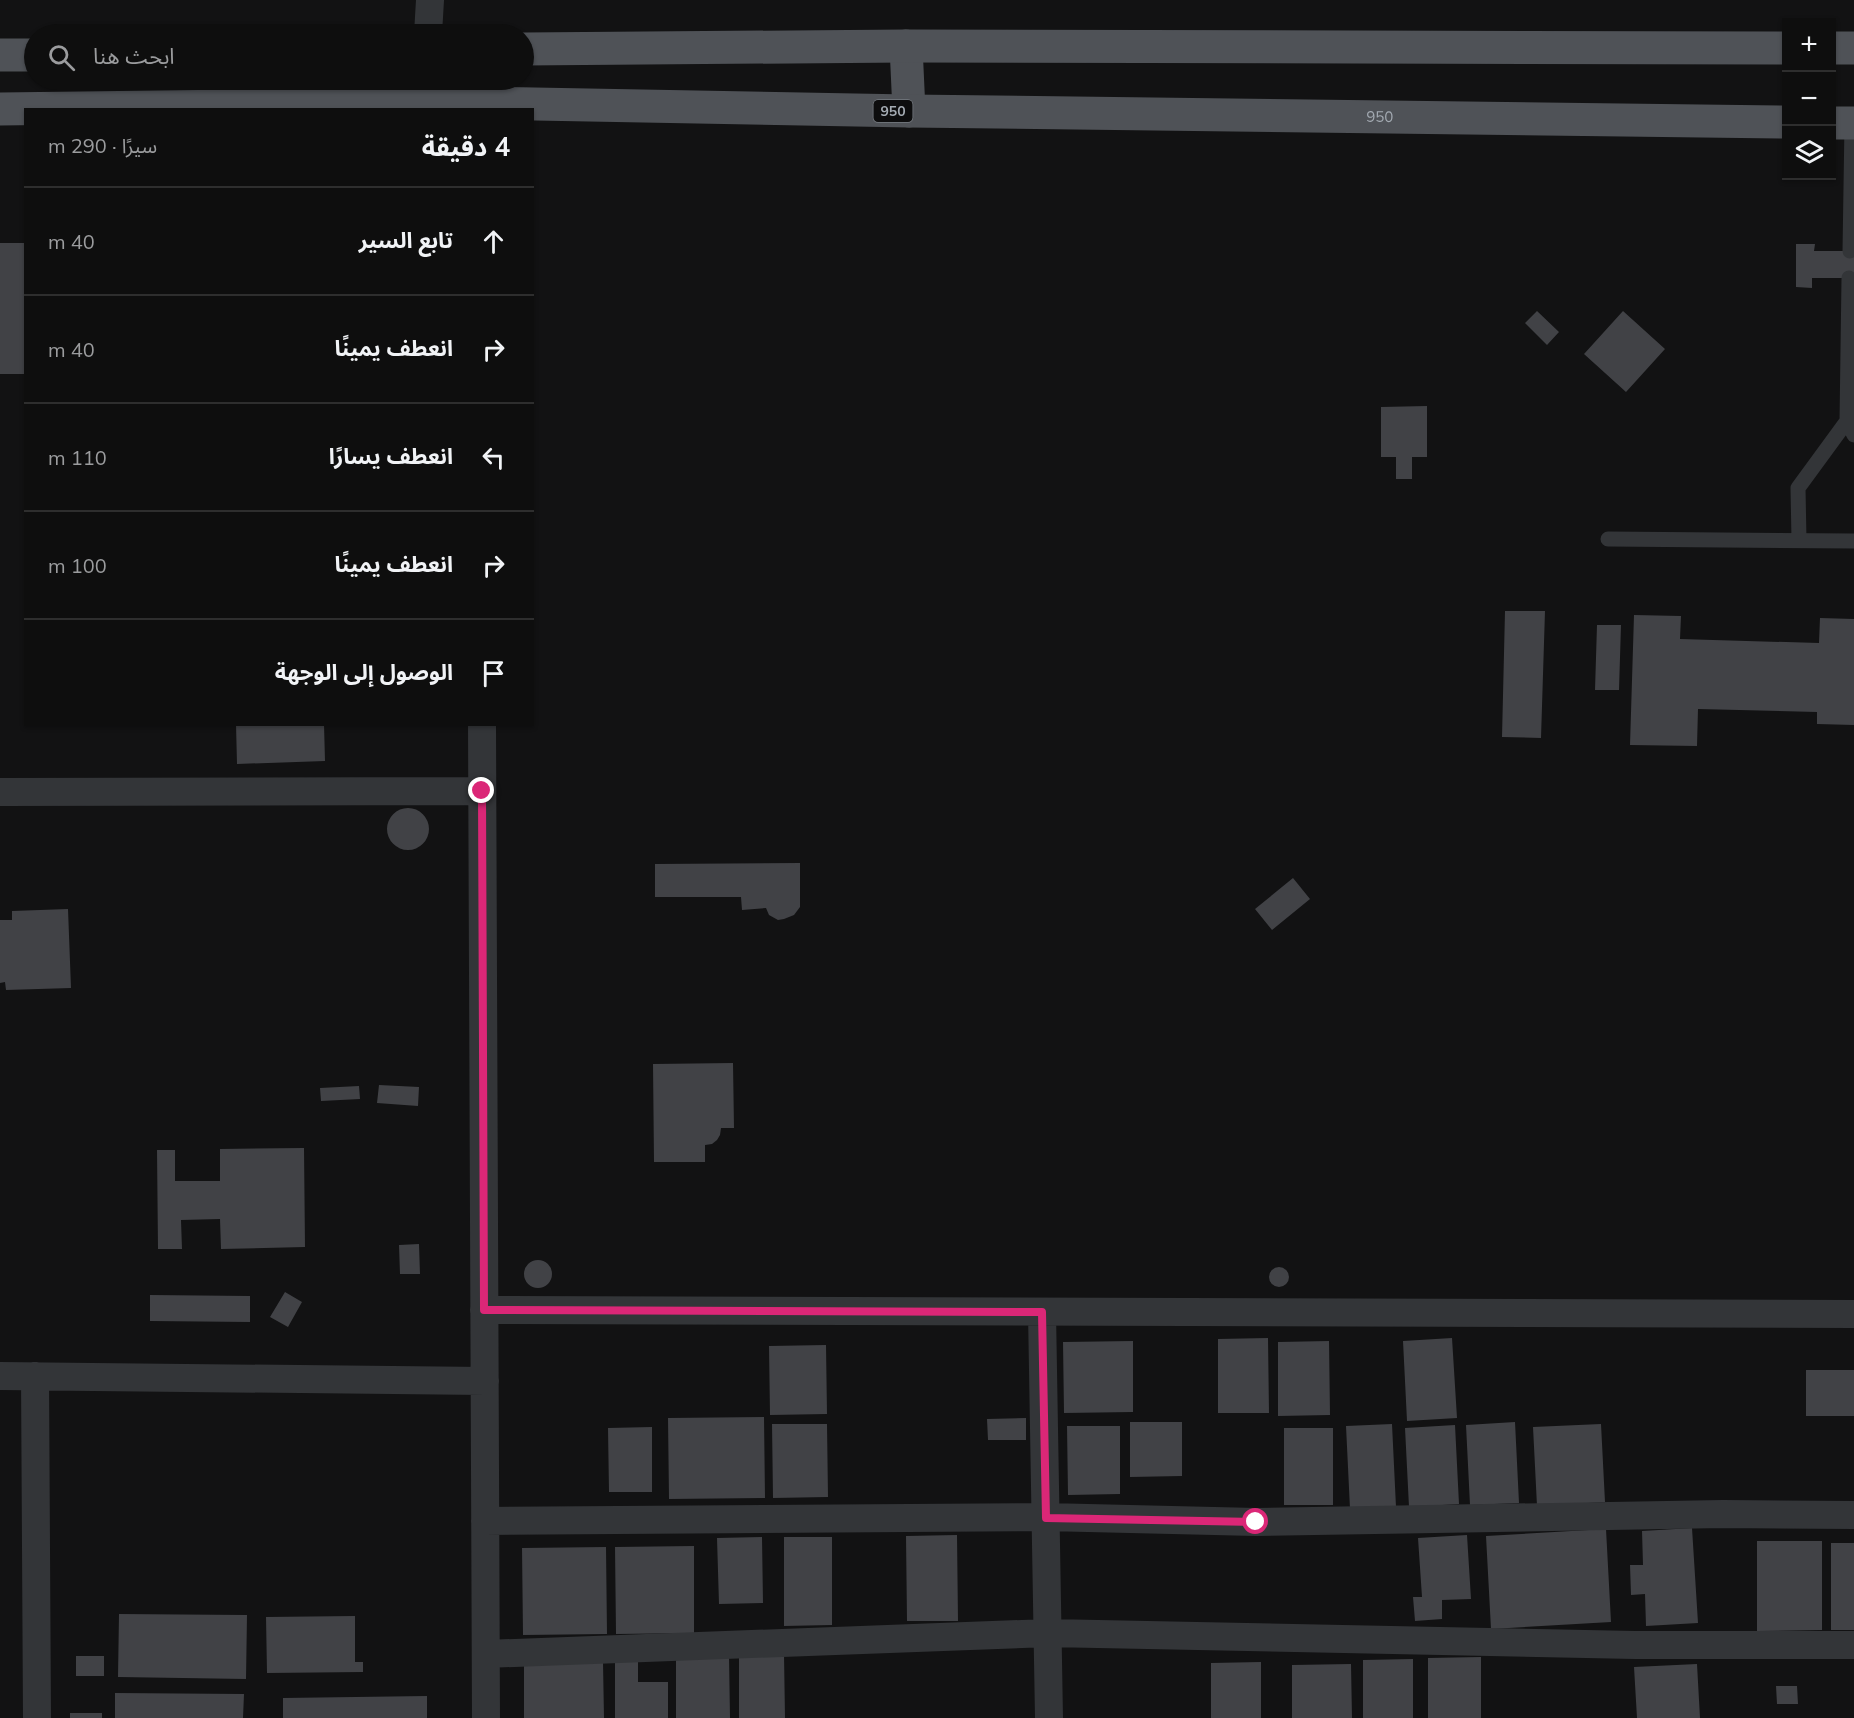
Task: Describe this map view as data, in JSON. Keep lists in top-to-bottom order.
{
  "streets": {
    "main road": ["950"]
  },
  "page": {
    "map_buttons": ["+", "−"],
    "search": "ابحث هنا",
    "heading": ["4 دقيقة", "سيرًا · 290 m"],
    "list": [
      ["تابع السير", "40 m"],
      ["انعطف يمينًا", "40 m"],
      ["انعطف يسارًا", "110 m"],
      ["انعطف يمينًا", "100 m"],
      "الوصول إلى الوجهة"
    ]
  }
}
